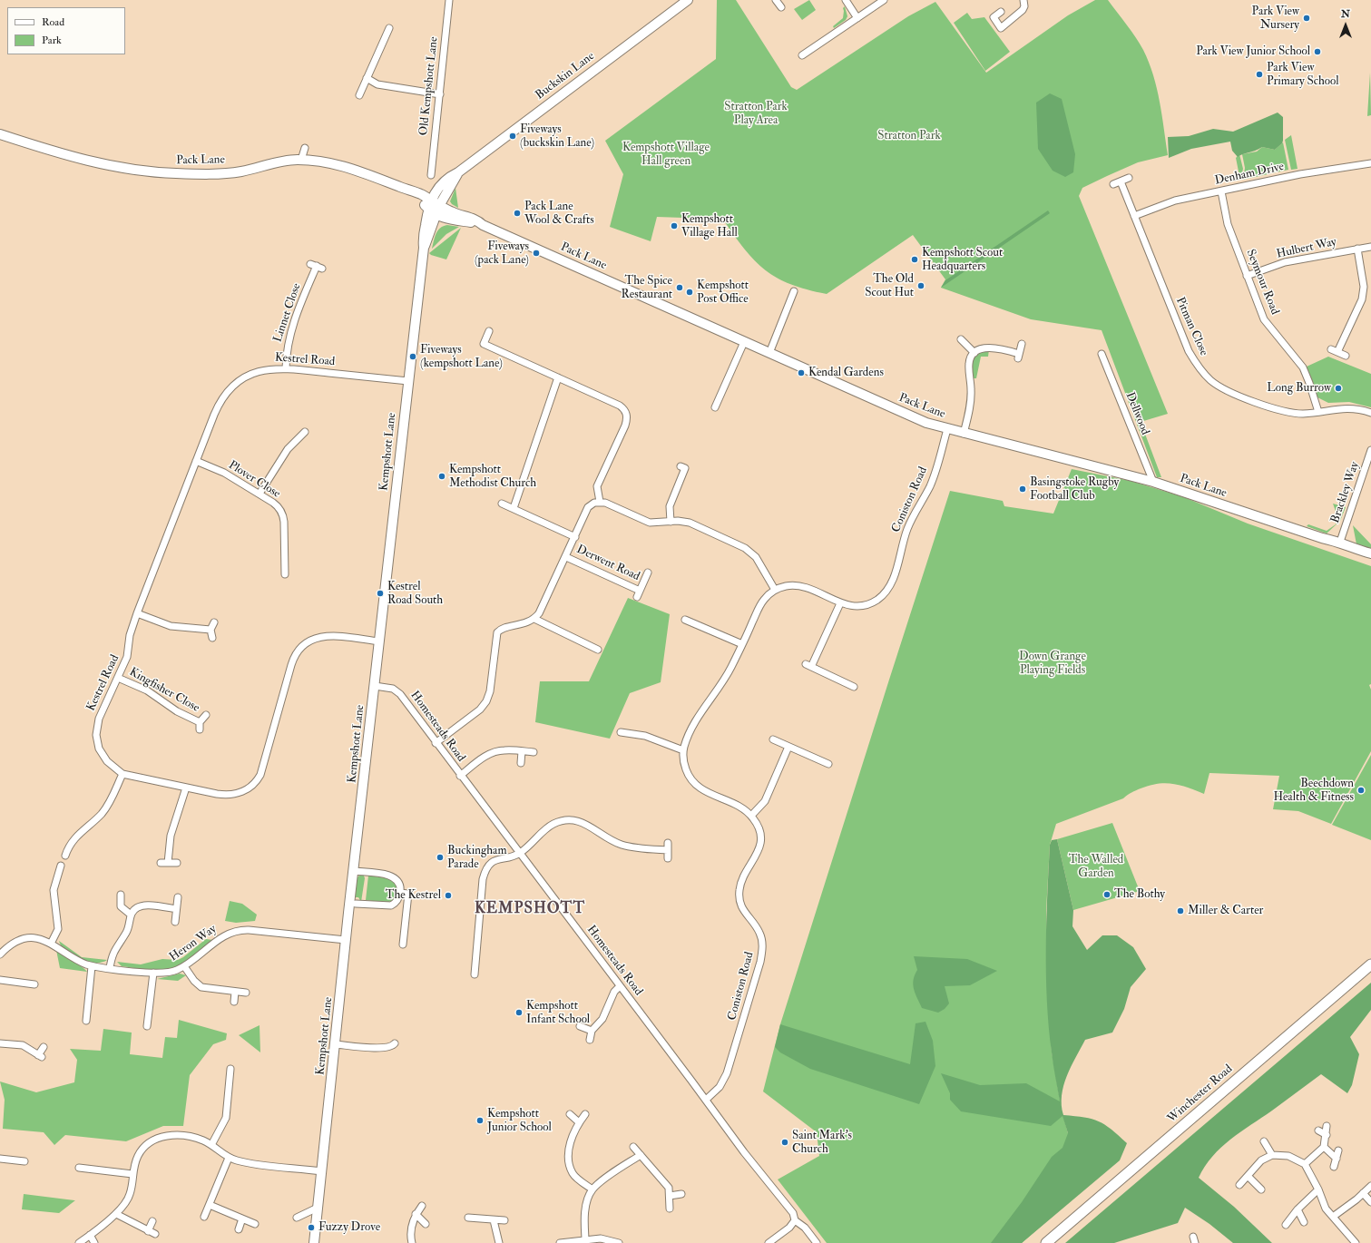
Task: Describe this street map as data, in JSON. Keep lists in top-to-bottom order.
{
  "streets": {
    "main road": ["Winchester Road"],
    "street": [
      "Buckskin Lane",
      "Old Kempshott Lane",
      "Pack Lane",
      "Denham Drive",
      "Hulbert Way",
      "Seymour Road",
      "Linnet Close",
      "Pitman Close",
      "Kestrel Road",
      "Dellwood",
      "Kempshott Lane",
      "Plover Close",
      "Brackley Way",
      "Coniston Road",
      "Derwent Road",
      "Kingfisher Close",
      "Homesteads Road",
      "Heron Way"
    ]
  },
  "crossings": [
    ["Buckskin Lane", "Pack Lane"],
    ["Buckskin Lane", "Kempshott Lane"],
    ["Pack Lane", "Dellwood"],
    ["Pack Lane", "Kempshott Lane"],
    ["Pack Lane", "Brackley Way"],
    ["Pack Lane", "Coniston Road"],
    ["Denham Drive", "Seymour Road"],
    ["Denham Drive", "Pitman Close"],
    ["Hulbert Way", "Seymour Road"],
    ["Seymour Road", "Pitman Close"],
    ["Linnet Close", "Kestrel Road"],
    ["Kestrel Road", "Kempshott Lane"],
    ["Kestrel Road", "Plover Close"],
    ["Kestrel Road", "Kingfisher Close"],
    ["Kempshott Lane", "Homesteads Road"],
    ["Kempshott Lane", "Heron Way"],
    ["Coniston Road", "Homesteads Road"]
  ],
  "districts": ["KEMPSHOTT"],
  "parks": [
    "Stratton Park Play Area",
    "Stratton Park",
    "Kempshott Village Hall green",
    "Down Grange Playing Fields",
    "The Walled Garden"
  ],
  "places": [
    "Park View Nursery",
    "Park View Junior School",
    "Park View Primary School",
    "Fiveways (buckskin Lane)",
    "Pack Lane Wool & Crafts",
    "Kempshott Village Hall",
    "Fiveways (pack Lane)",
    "Kempshott Scout Headquarters",
    "The Old Scout Hut",
    "The Spice Restaurant",
    "Kempshott Post Office",
    "Fiveways (kempshott Lane)",
    "Kendal Gardens",
    "Long Burrow",
    "Kempshott Methodist Church",
    "Basingstoke Rugby Football Club",
    "Kestrel Road South",
    "Beechdown Health & Fitness",
    "Buckingham Parade",
    "The Bothy",
    "The Kestrel",
    "Miller & Carter",
    "Kempshott Infant School",
    "Kempshott Junior School",
    "Saint Mark's Church",
    "Fuzzy Drove"
  ],
  "legend": ["Road", "Park"],
  "north": "top"
}
